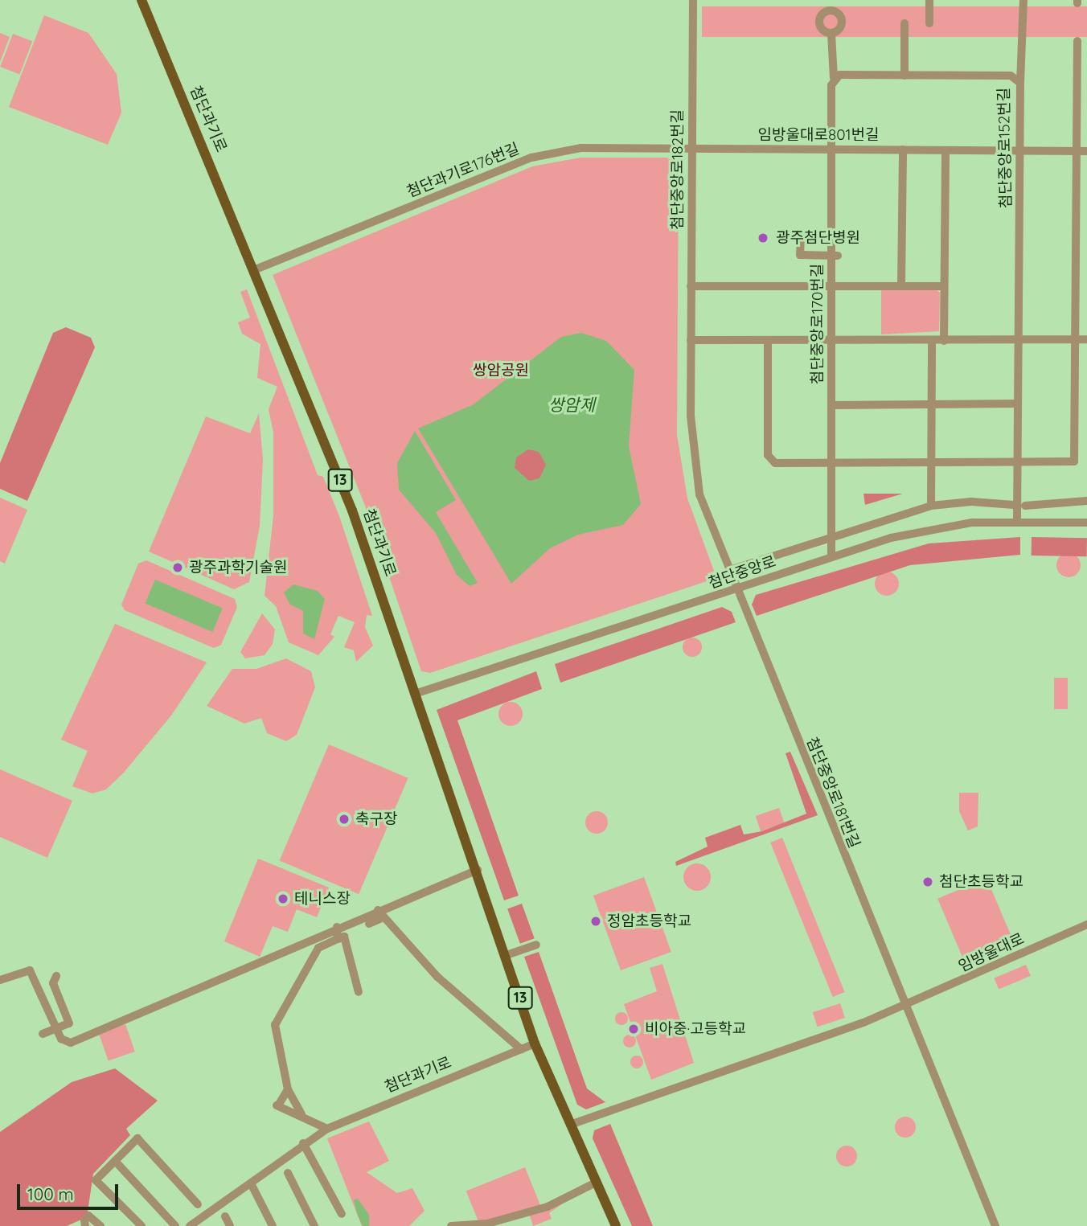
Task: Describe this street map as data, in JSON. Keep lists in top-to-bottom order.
{
  "streets": {
    "main road": ["첨단과기로", "13"],
    "street": [
      "임방울대로801번길",
      "첨단중앙로152번길",
      "첨단중앙로182번길",
      "첨단과기로176번길",
      "첨단중앙로170번길",
      "첨단중앙로",
      "첨단중앙로181번길",
      "임방울대로"
    ]
  },
  "crossings": [
    ["첨단과기로", "첨단과기로176번길"],
    ["첨단과기로", "첨단중앙로"],
    ["임방울대로801번길", "첨단중앙로152번길"],
    ["임방울대로801번길", "첨단중앙로182번길"],
    ["임방울대로801번길", "첨단과기로176번길"],
    ["임방울대로801번길", "첨단중앙로170번길"],
    ["첨단중앙로152번길", "첨단중앙로"],
    ["첨단중앙로182번길", "첨단과기로176번길"],
    ["첨단중앙로182번길", "첨단중앙로"],
    ["첨단중앙로182번길", "첨단중앙로181번길"],
    ["첨단중앙로170번길", "첨단중앙로"],
    ["첨단중앙로", "첨단중앙로181번길"],
    ["첨단중앙로181번길", "임방울대로"]
  ],
  "water": ["쌍암제"],
  "parks": ["쌍암공원"],
  "places": [
    "광주첨단병원",
    "광주과학기술원",
    "축구장",
    "첨단초등학교",
    "테니스장",
    "정암초등학교",
    "비아중·고등학교"
  ],
  "scale_bar": "100 m"
}
